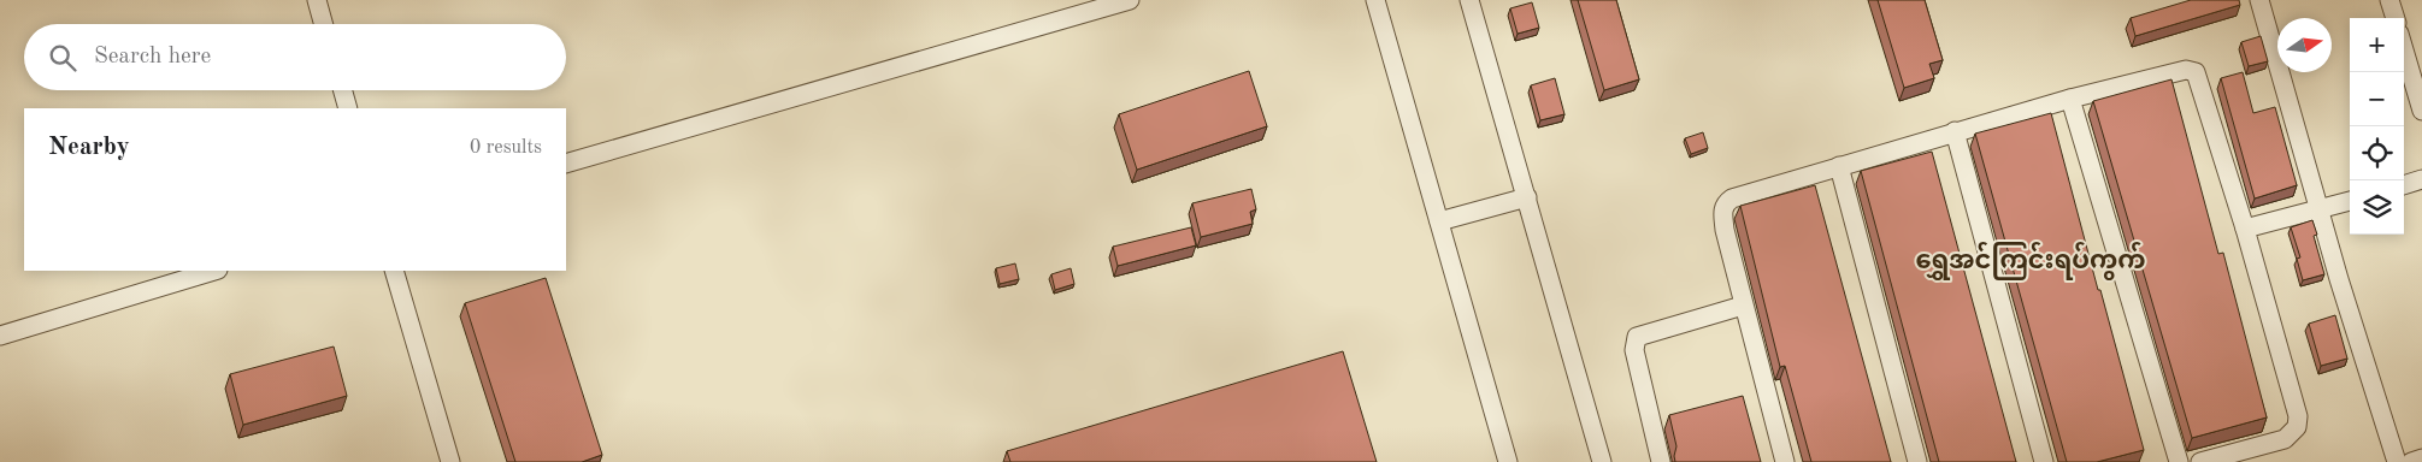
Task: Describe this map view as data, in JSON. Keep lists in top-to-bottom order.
{
  "districts": ["ရွှေအင်ကြင်းရပ်ကွက်"],
  "north": "right",
  "page": {
    "map_buttons": ["+", "−"],
    "search": "Search here",
    "heading": ["Nearby", "0 results"]
  }
}
